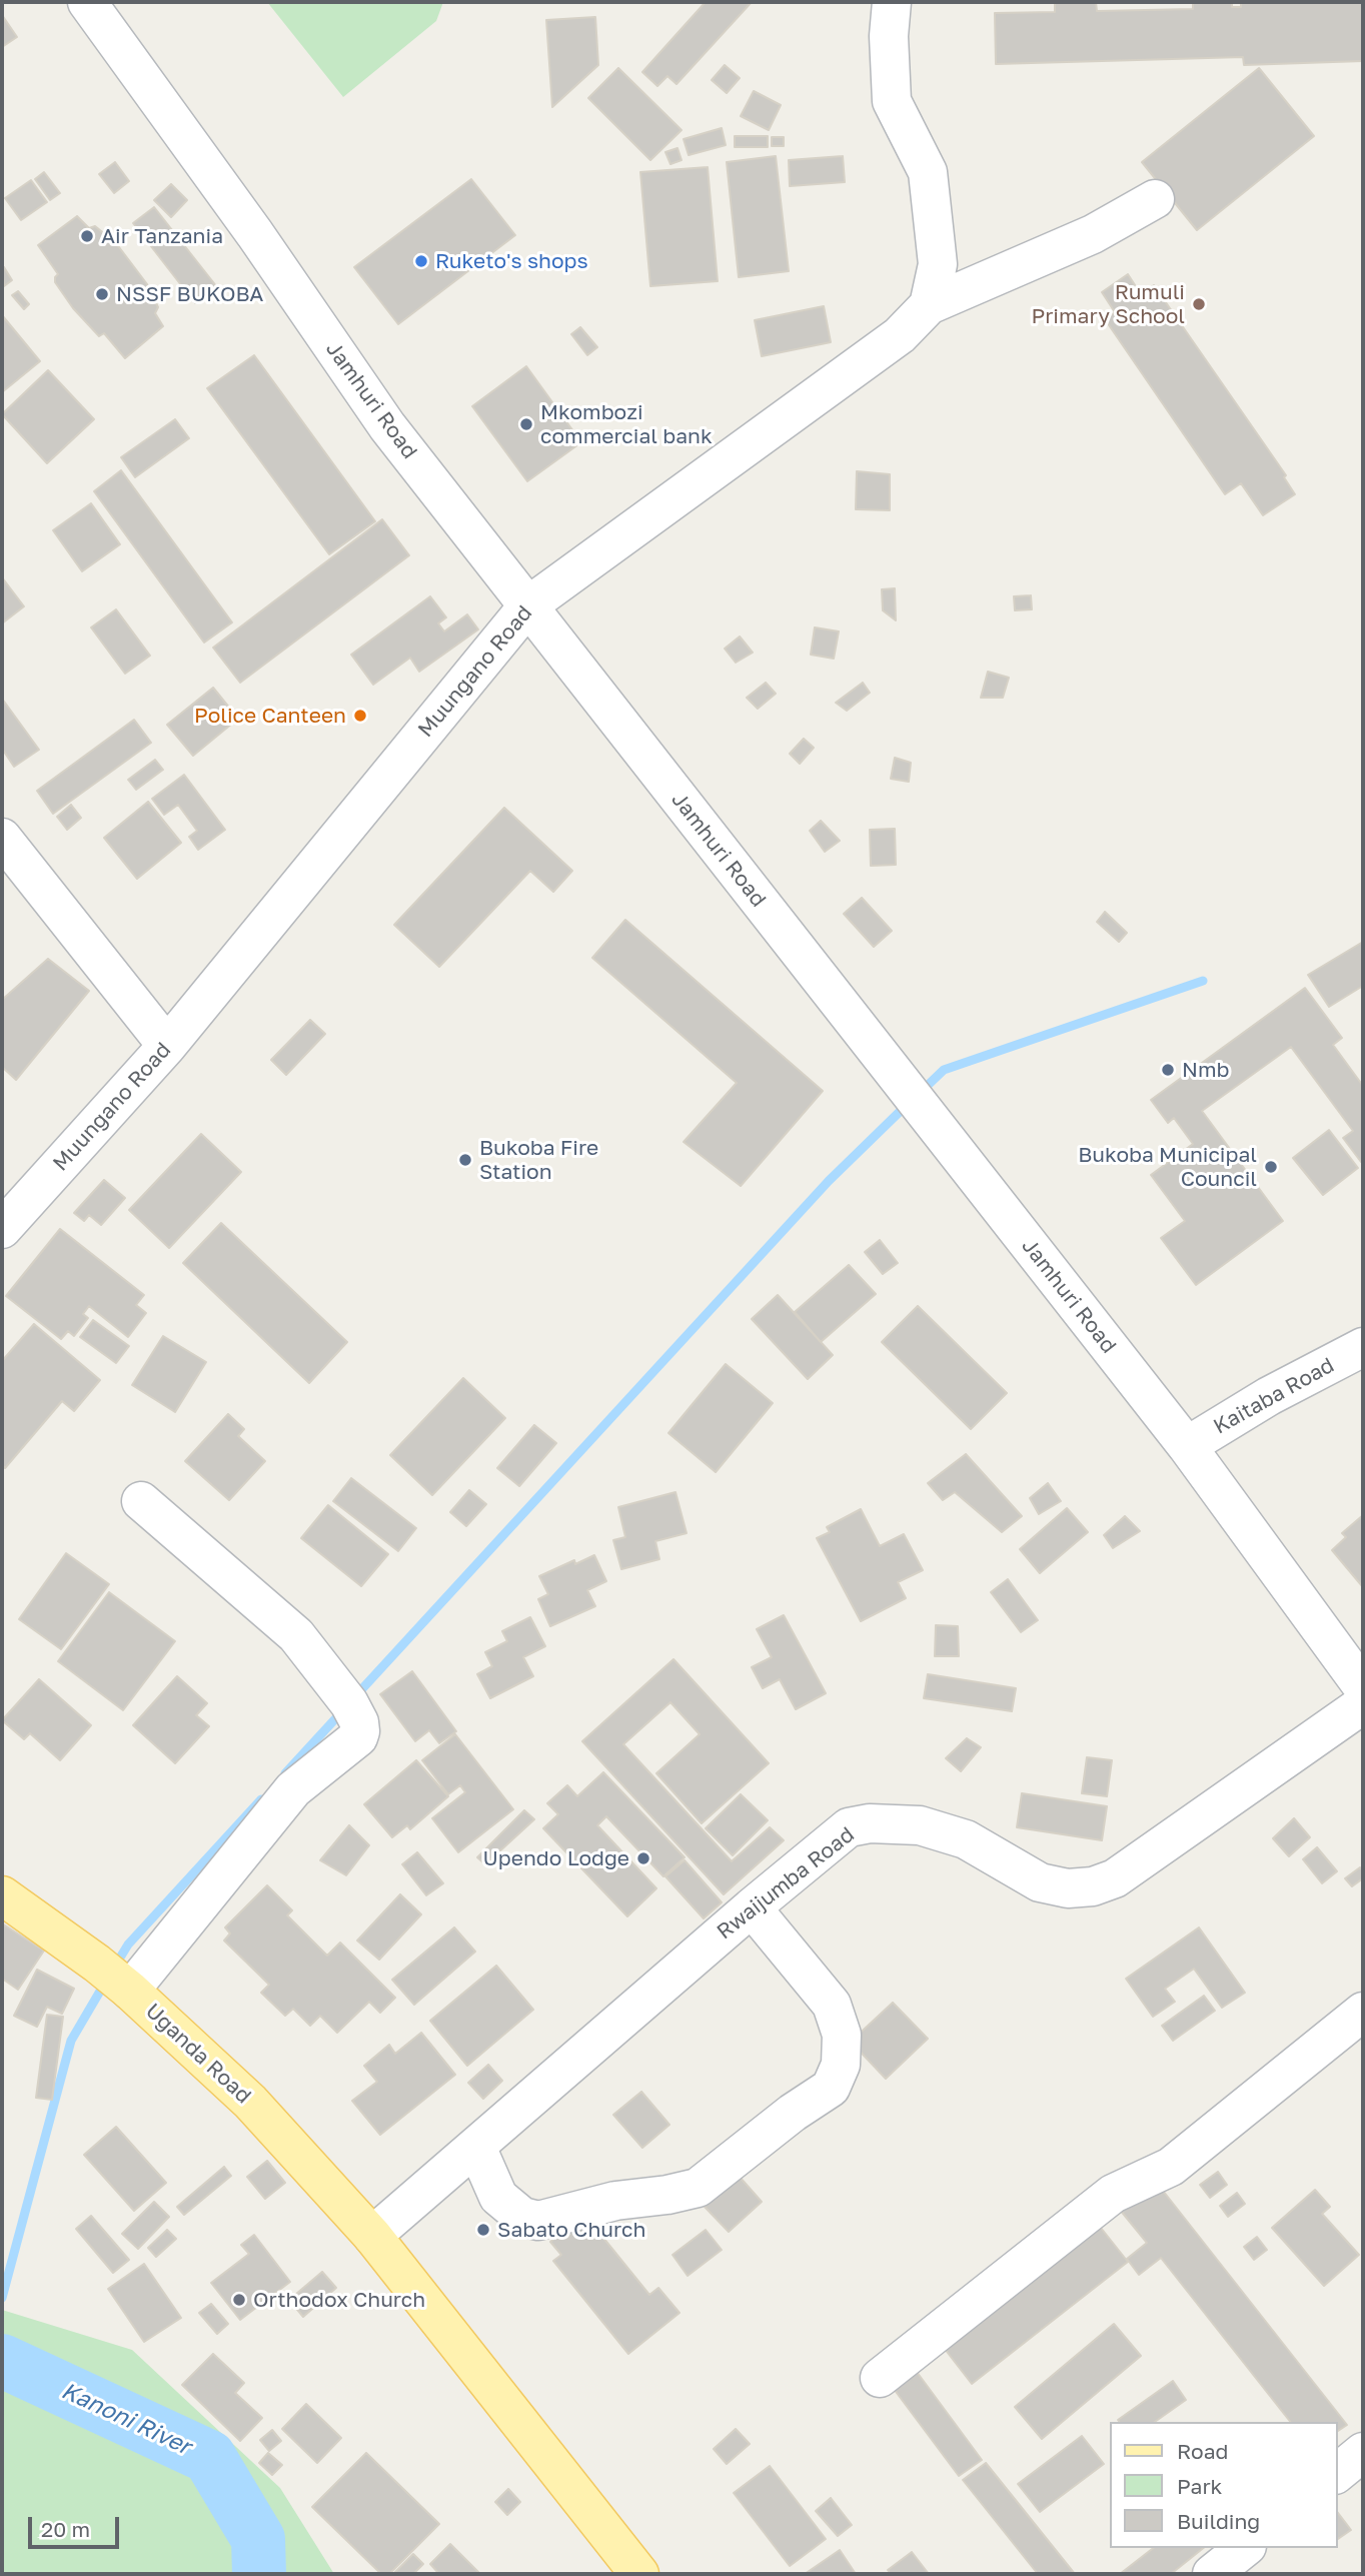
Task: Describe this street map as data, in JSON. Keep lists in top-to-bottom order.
{
  "streets": {
    "main road": ["Uganda Road"],
    "street": [
      "Jamhuri Road",
      "Muungano Road",
      "Kaitaba Road",
      "Rwaijumba Road"
    ]
  },
  "crossings": [
    ["Jamhuri Road", "Muungano Road"],
    ["Jamhuri Road", "Kaitaba Road"],
    ["Rwaijumba Road", "Uganda Road"]
  ],
  "water": ["Kanoni River"],
  "places": [
    "Air Tanzania",
    "Ruketo's shops",
    "NSSF BUKOBA",
    "Rumuli Primary School",
    "Mkombozi commercial bank",
    "Police Canteen",
    "Nmb",
    "Bukoba Fire Station",
    "Bukoba Municipal Council",
    "Upendo Lodge",
    "Sabato Church",
    "Orthodox Church"
  ],
  "legend": ["Road", "Park", "Building"],
  "scale_bar": "20 m"
}
